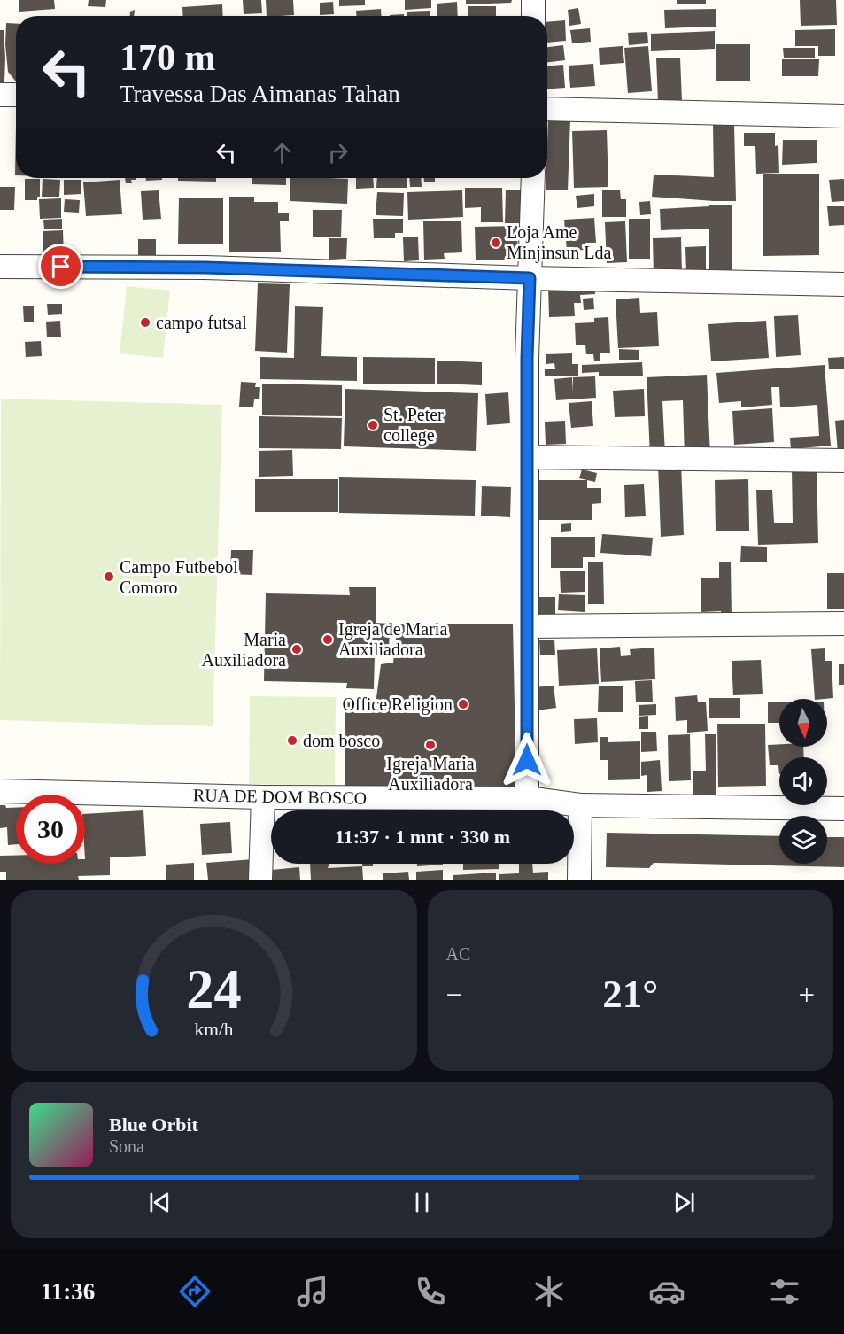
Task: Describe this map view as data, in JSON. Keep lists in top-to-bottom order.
{
  "streets": {
    "street": ["RUA DE DOM BOSCO"]
  },
  "places": [
    "Loja Ame Minjinsun Lda",
    "campo futsal",
    "St. Peter college",
    "Campo Futbebol Comoro",
    "Igreja de Maria Auxiliadora",
    "Maria Auxiliadora",
    "Office Religion",
    "dom bosco",
    "Igreja Maria Auxiliadora"
  ],
  "north": "bottom",
  "page": {
    "turn": ["170 m", "Travessa Das Aimanas Tahan"],
    "limit": "30",
    "trip": "11:37 · 1 mnt · 330 m",
    "tile": "AC",
    "heat": ["−", "21°", "+"],
    "song": ["Blue Orbit", "Sona"],
    "tabs": "11:36",
    "gauge": ["24", "km/h"]
  }
}
